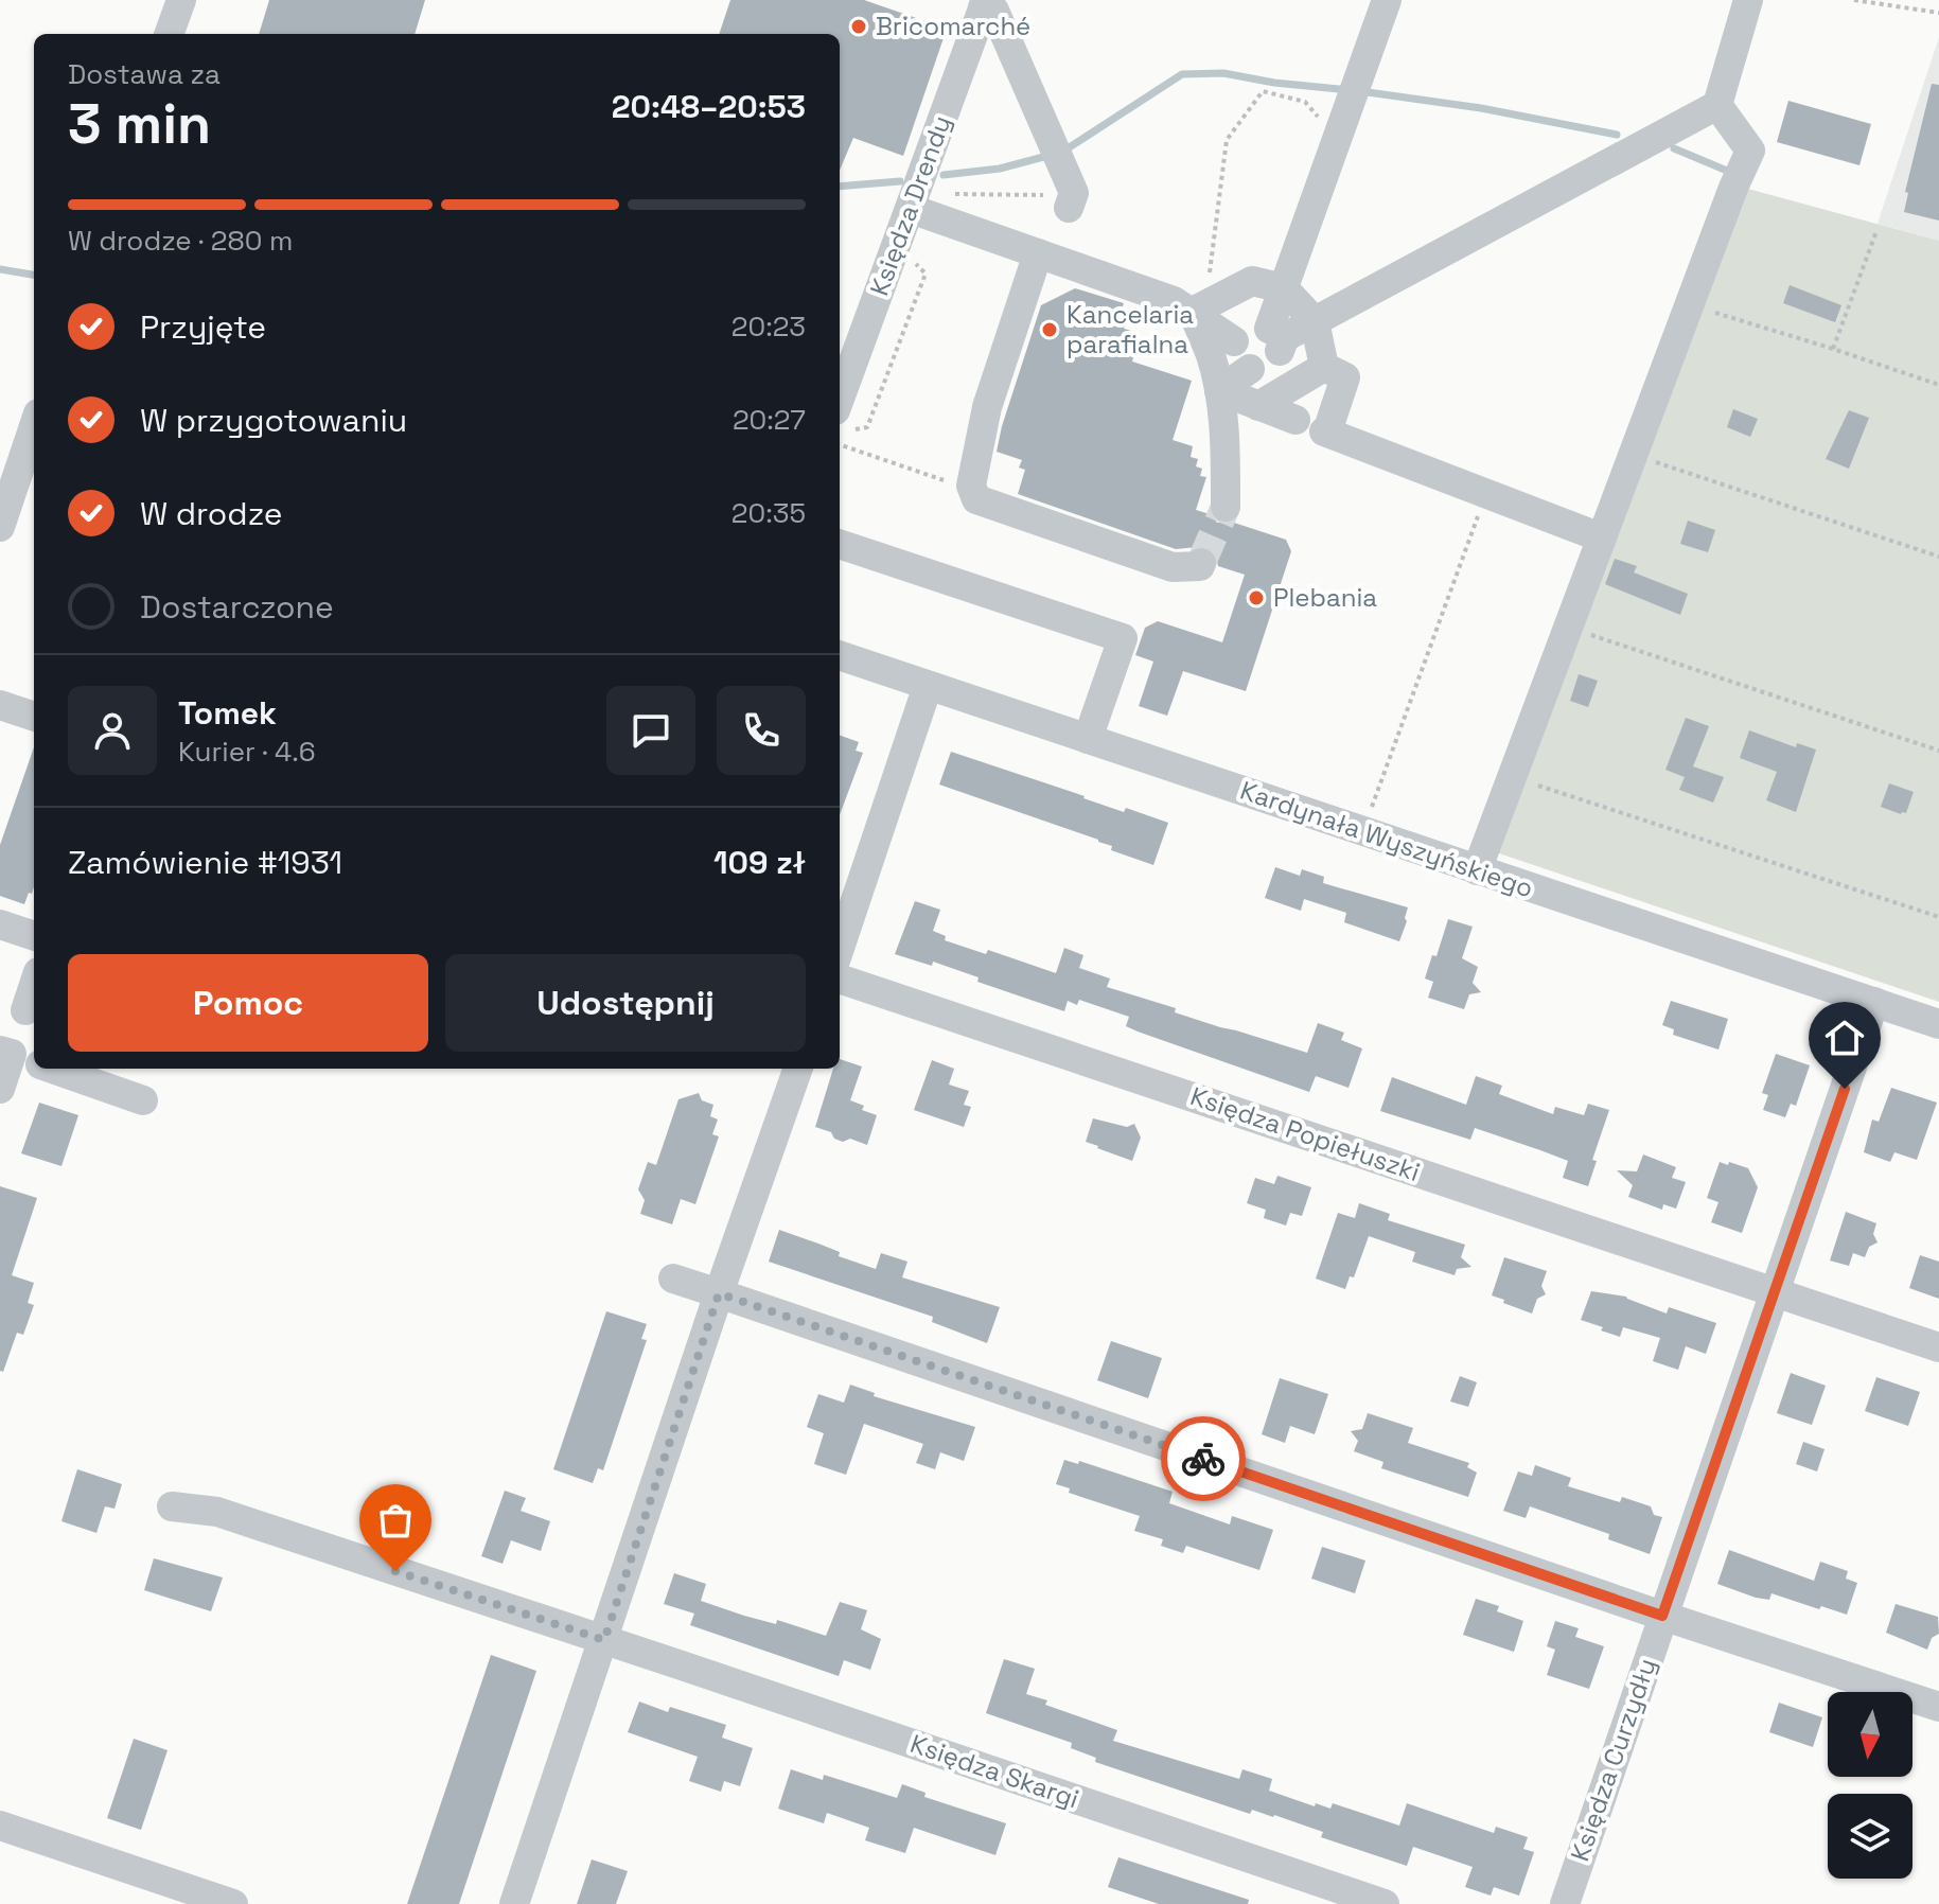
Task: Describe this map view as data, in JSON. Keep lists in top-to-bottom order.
{
  "streets": {
    "street": [
      "Księdza Drendy",
      "Kardynała Wyszyńskiego",
      "Księdza Popiełuszki",
      "Księdza Curzydły",
      "Księdza Skargi"
    ]
  },
  "crossings": [
    ["Księdza Popiełuszki", "Księdza Curzydły"]
  ],
  "places": ["Bricomarché", "Kancelaria parafialna", "Plebania"],
  "north": "bottom",
  "page": {
    "heading": ["3 min", "Dostawa za", "20:48–20:53"],
    "panel": [
      "Tomek",
      "Kurier · 4.6",
      "Zamówienie #1931",
      "109 zł"
    ],
    "bar": "W drodze · 280 m",
    "list": [
      ["Przyjęte", "20:23"],
      ["W przygotowaniu", "20:27"],
      ["W drodze", "20:35"],
      "Dostarczone"
    ],
    "buttons": ["Pomoc", "Udostępnij"]
  }
}
